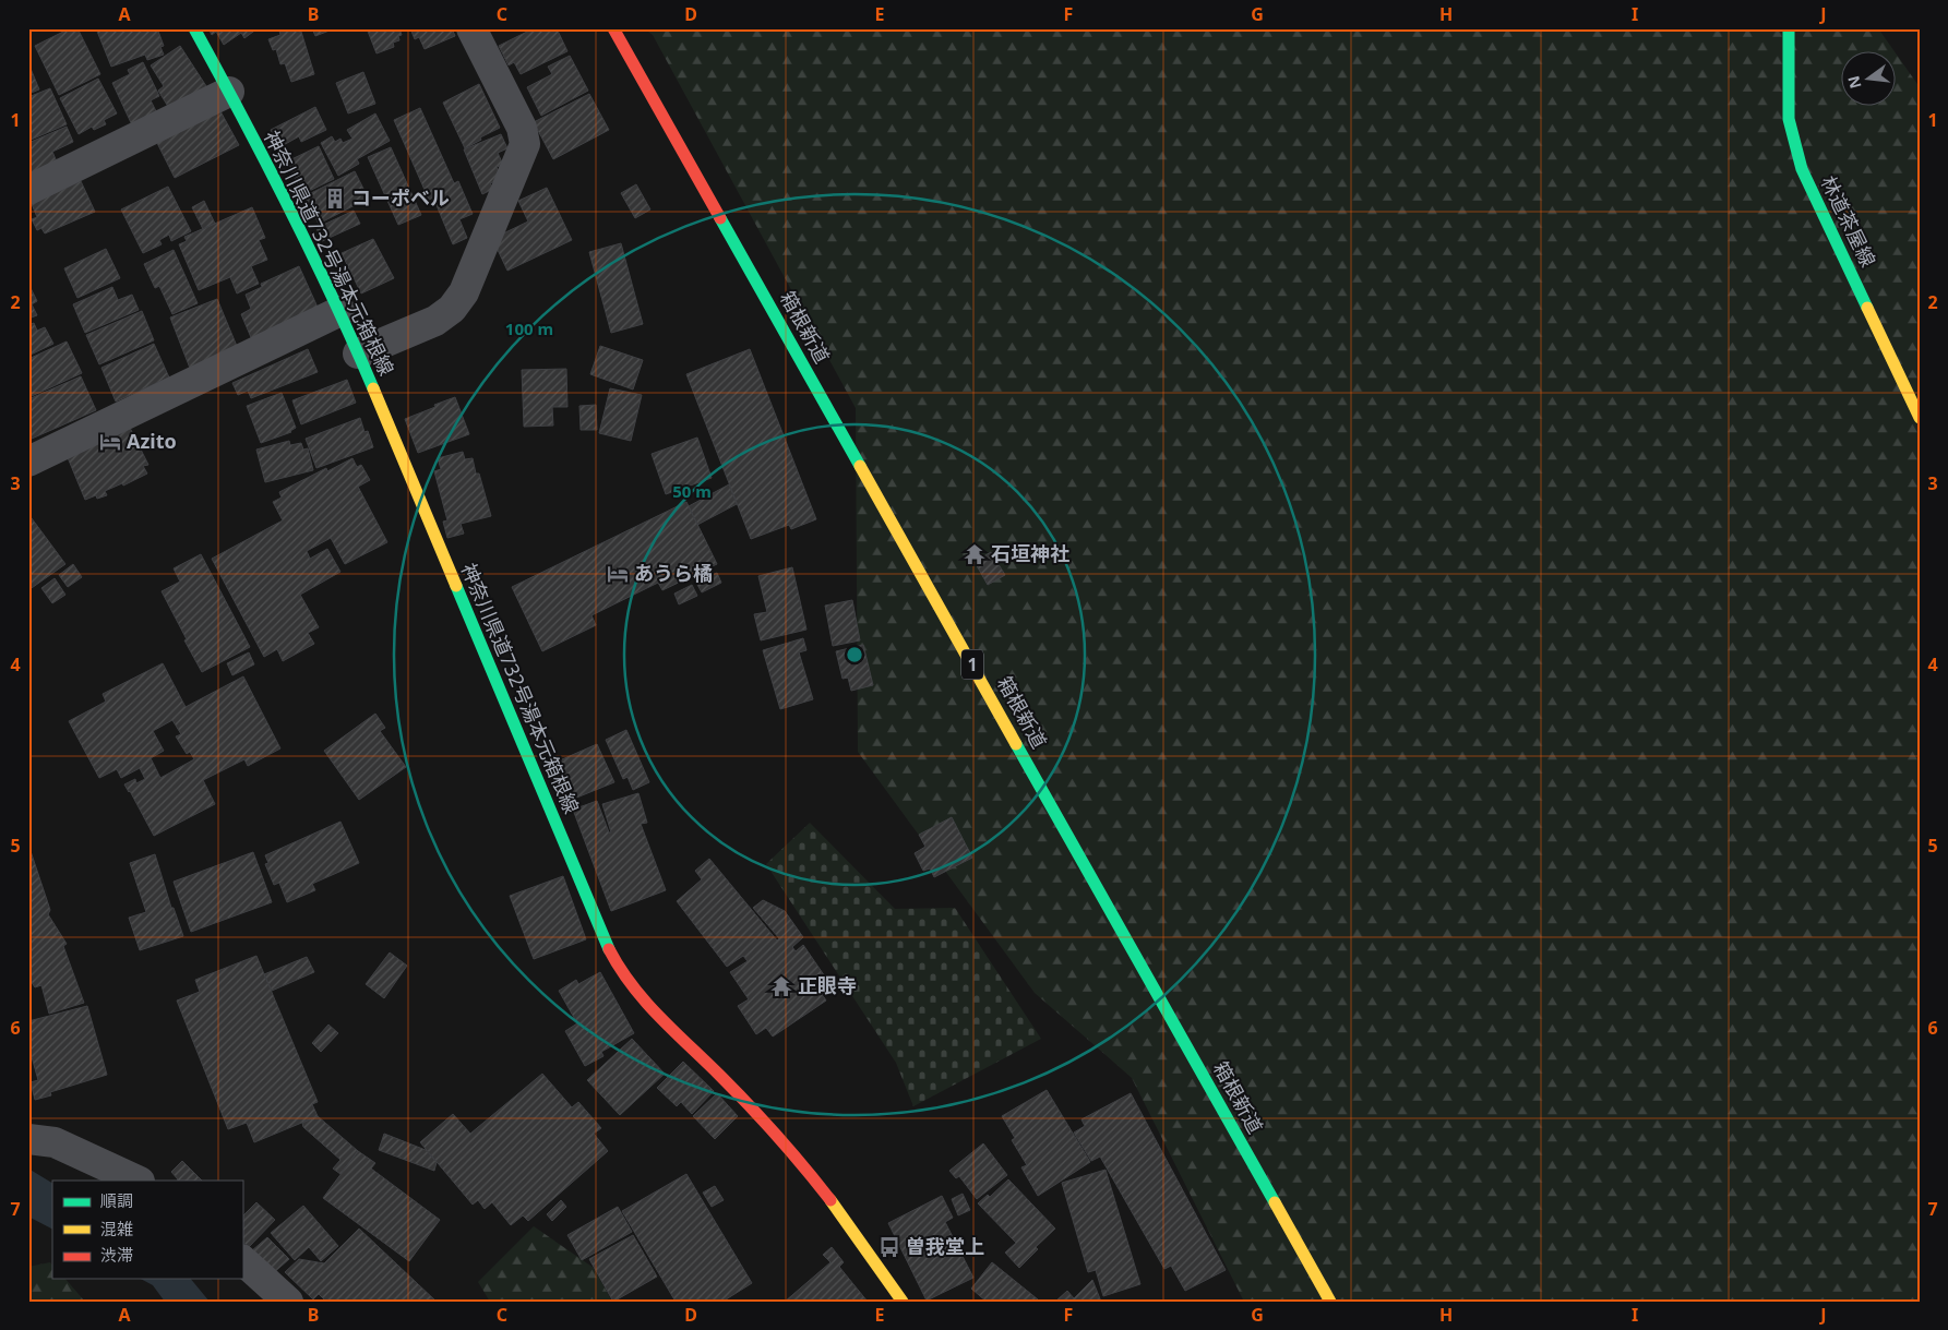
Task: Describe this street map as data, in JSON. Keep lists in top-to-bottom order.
{
  "streets": {
    "main road": [
      "林道茶屋線",
      "神奈川県道732号湯本元箱根線",
      "箱根新道",
      "1"
    ]
  },
  "places": {
    "building": ["コーポベル"],
    "hotel": ["Azito", "あうら橘"],
    "temple": ["石垣神社", "正眼寺"],
    "bus stop": ["曽我堂上"]
  },
  "legend": ["順調", "混雑", "渋滞"],
  "north": "left",
  "grid": {
    "columns": [
      "A",
      "B",
      "C",
      "D",
      "E",
      "F",
      "G",
      "H",
      "I",
      "J"
    ],
    "rows": [
      "1",
      "2",
      "3",
      "4",
      "5",
      "6",
      "7"
    ]
  },
  "rings": ["100 m", "50 m"]
}
